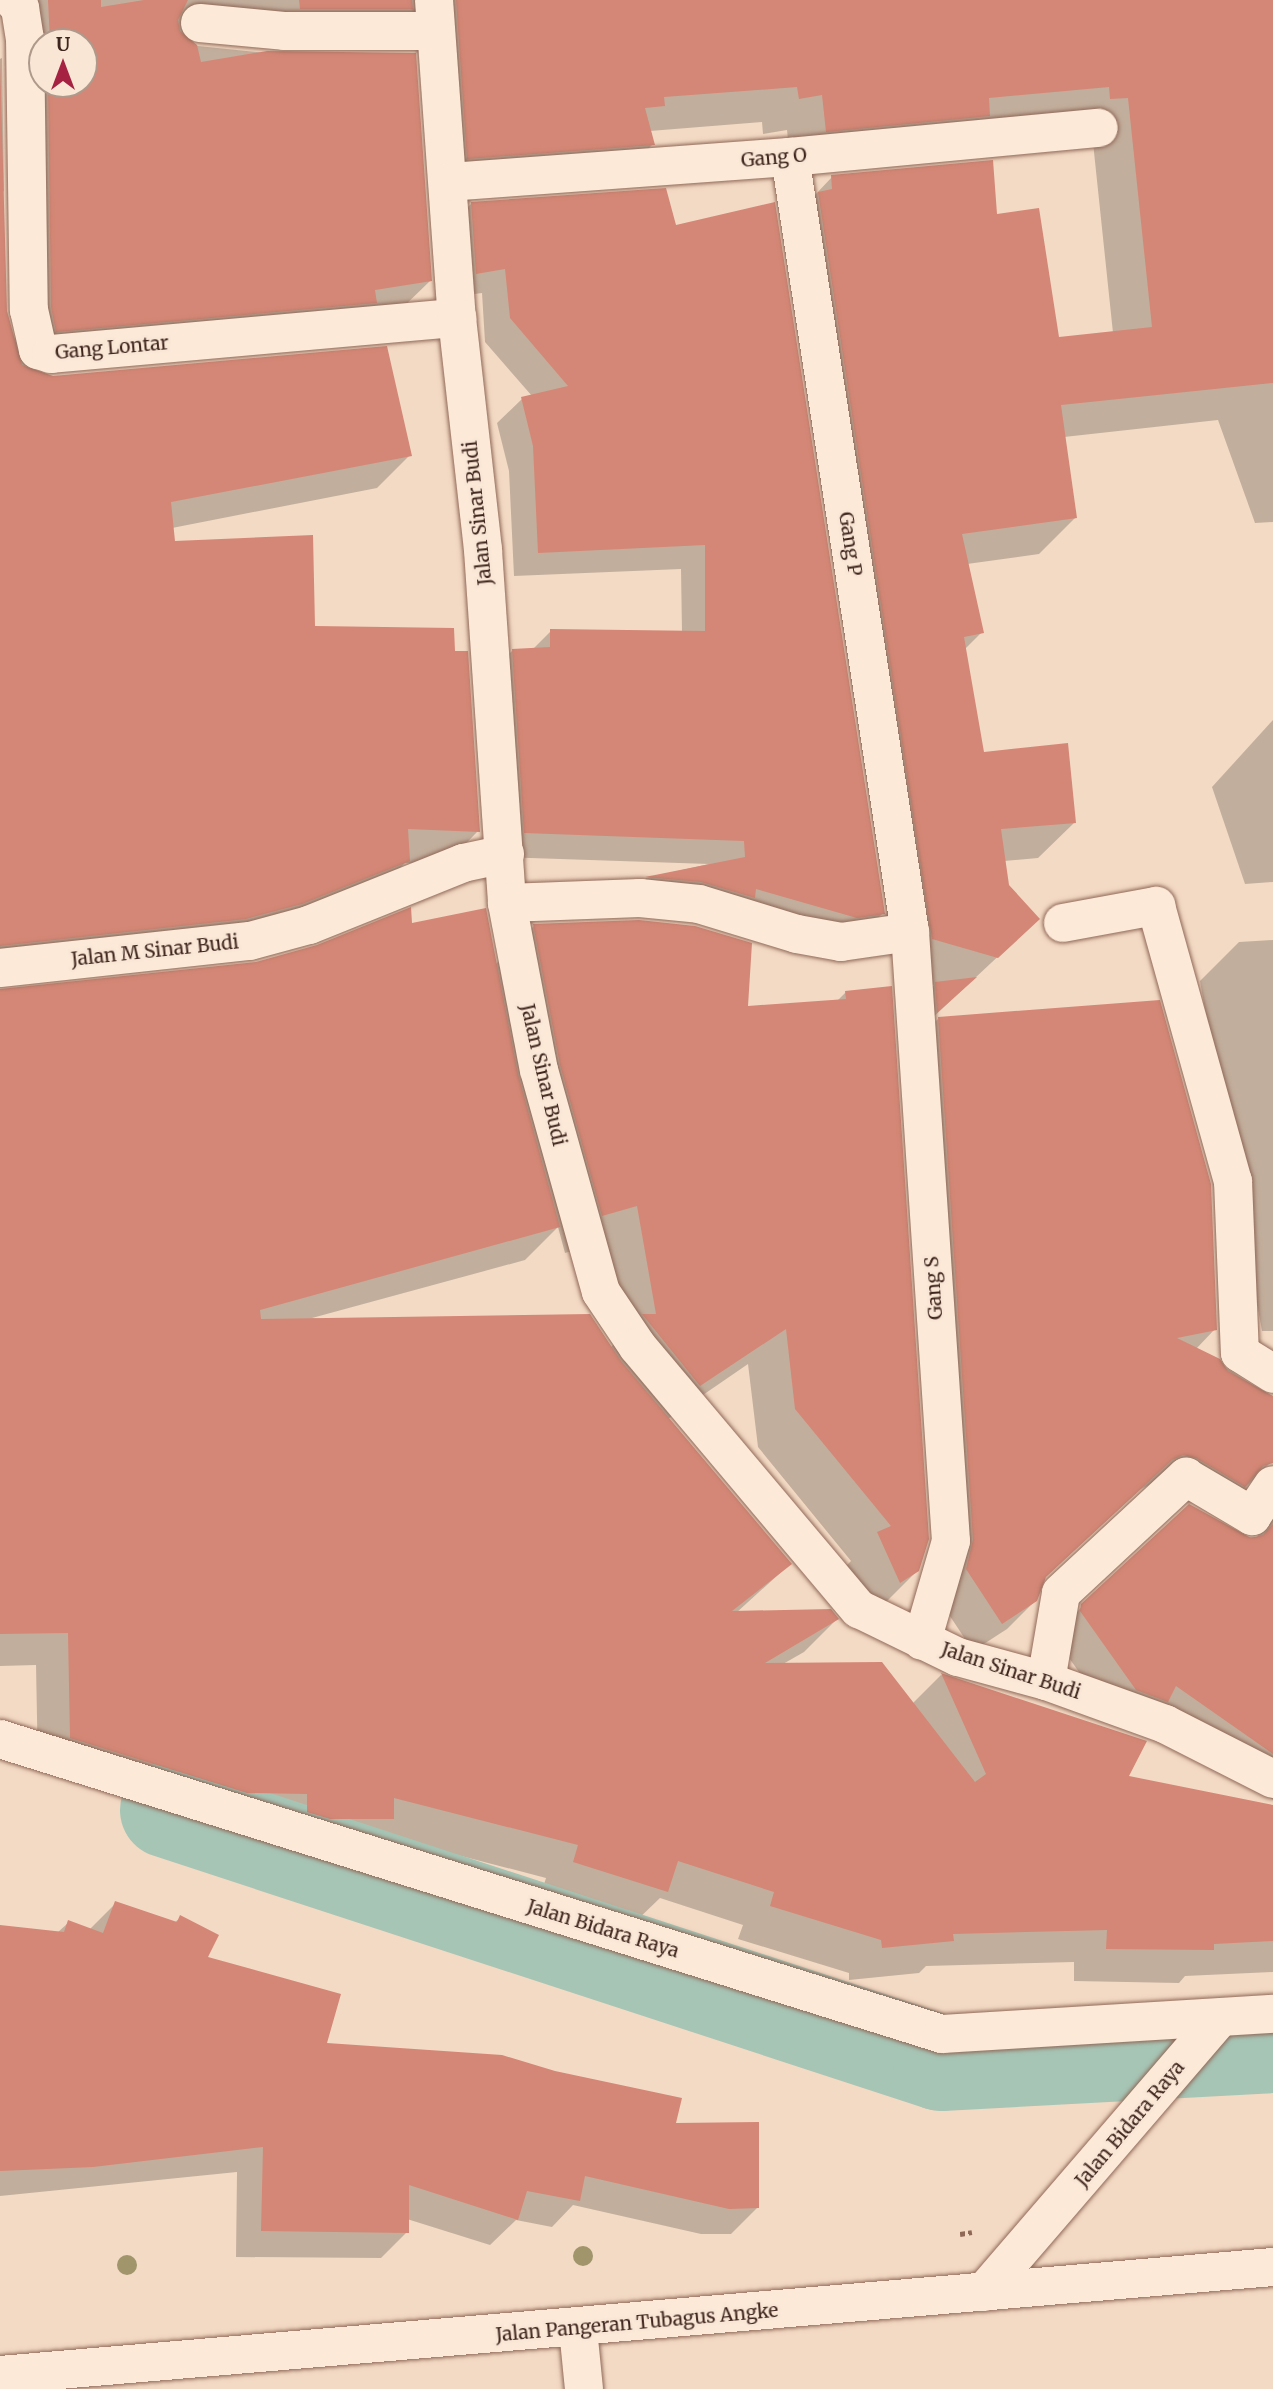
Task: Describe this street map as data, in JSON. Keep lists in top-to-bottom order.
{
  "streets": {
    "street": [
      "Gang O",
      "Gang Lontar",
      "Jalan Sinar Budi",
      "Gang P",
      "Jalan M Sinar Budi",
      "Gang S",
      "Jalan Bidara Raya",
      "Jalan Pangeran Tubagus Angke"
    ]
  },
  "crossings": [
    ["Gang O", "Jalan Sinar Budi"],
    ["Gang O", "Gang P"],
    ["Gang Lontar", "Jalan Sinar Budi"],
    ["Jalan Sinar Budi", "Jalan M Sinar Budi"],
    ["Jalan Sinar Budi", "Gang S"],
    ["Gang P", "Gang S"],
    ["Jalan Bidara Raya", "Jalan Pangeran Tubagus Angke"]
  ],
  "north": "top"
}
